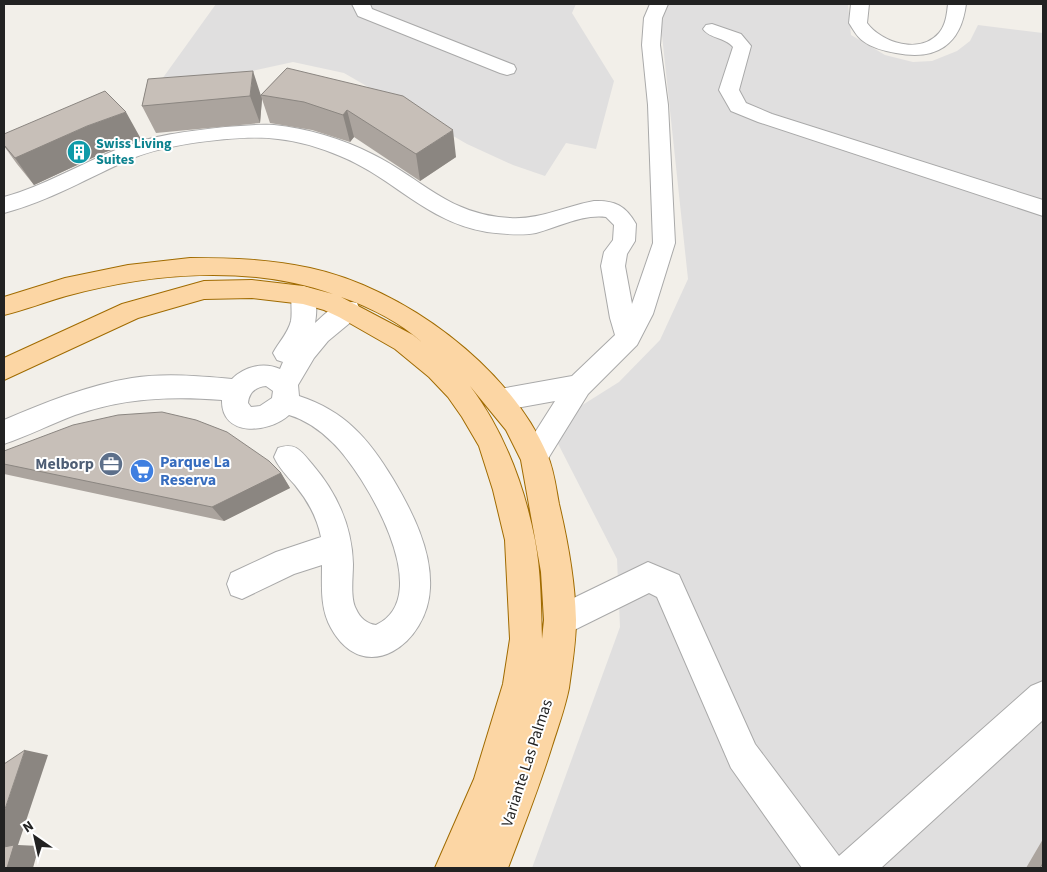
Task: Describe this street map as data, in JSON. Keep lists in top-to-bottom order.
{
  "streets": {
    "main road": ["Variante Las Palmas"]
  },
  "places": {
    "building": ["Swiss Living Suites"],
    "office": ["Melborp"],
    "supermarket": ["Parque La Reserva"]
  },
  "north": "top left"
}
